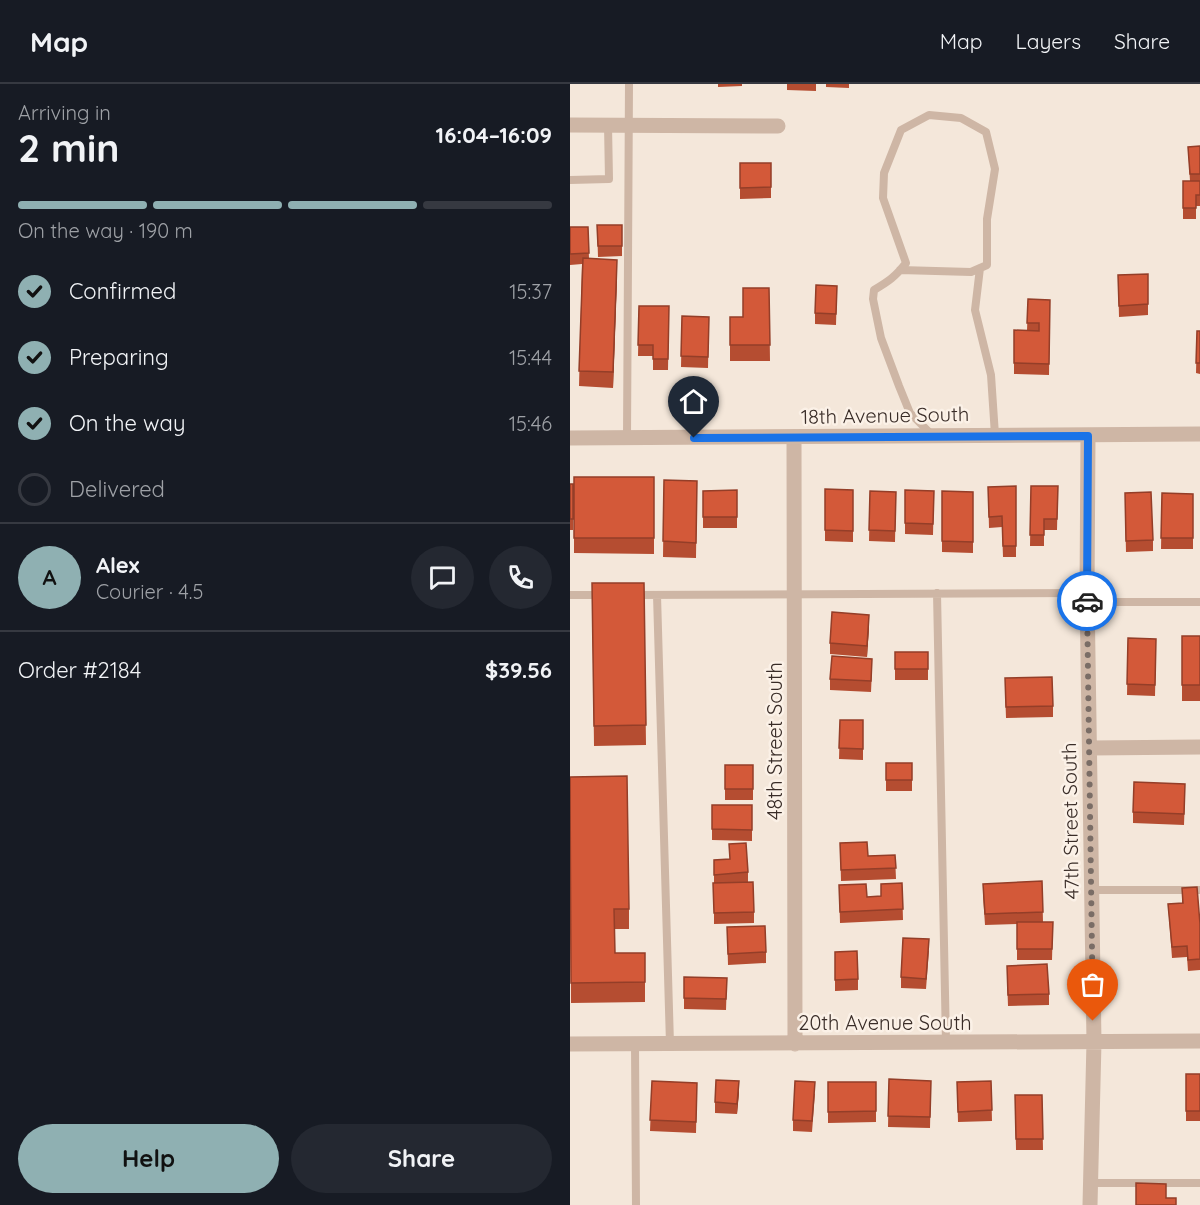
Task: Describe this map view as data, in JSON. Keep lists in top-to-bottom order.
{
  "streets": {
    "street": [
      "18th Avenue South",
      "48th Street South",
      "47th Street South",
      "20th Avenue South"
    ]
  },
  "crossings": [
    ["18th Avenue South", "48th Street South"],
    ["18th Avenue South", "47th Street South"],
    ["48th Street South", "20th Avenue South"],
    ["47th Street South", "20th Avenue South"]
  ],
  "page": {
    "header": "Map",
    "nav": ["Map", "Layers", "Share"],
    "heading": ["2 min", "Arriving in", "16:04–16:09"],
    "panel": [
      "Alex",
      "Courier · 4.5",
      "Order #2184",
      "$39.56"
    ],
    "bar": "On the way · 190 m",
    "list": [
      ["Confirmed", "15:37"],
      ["Preparing", "15:44"],
      ["On the way", "15:46"],
      "Delivered"
    ],
    "round": "A",
    "buttons": ["Help", "Share"]
  }
}
